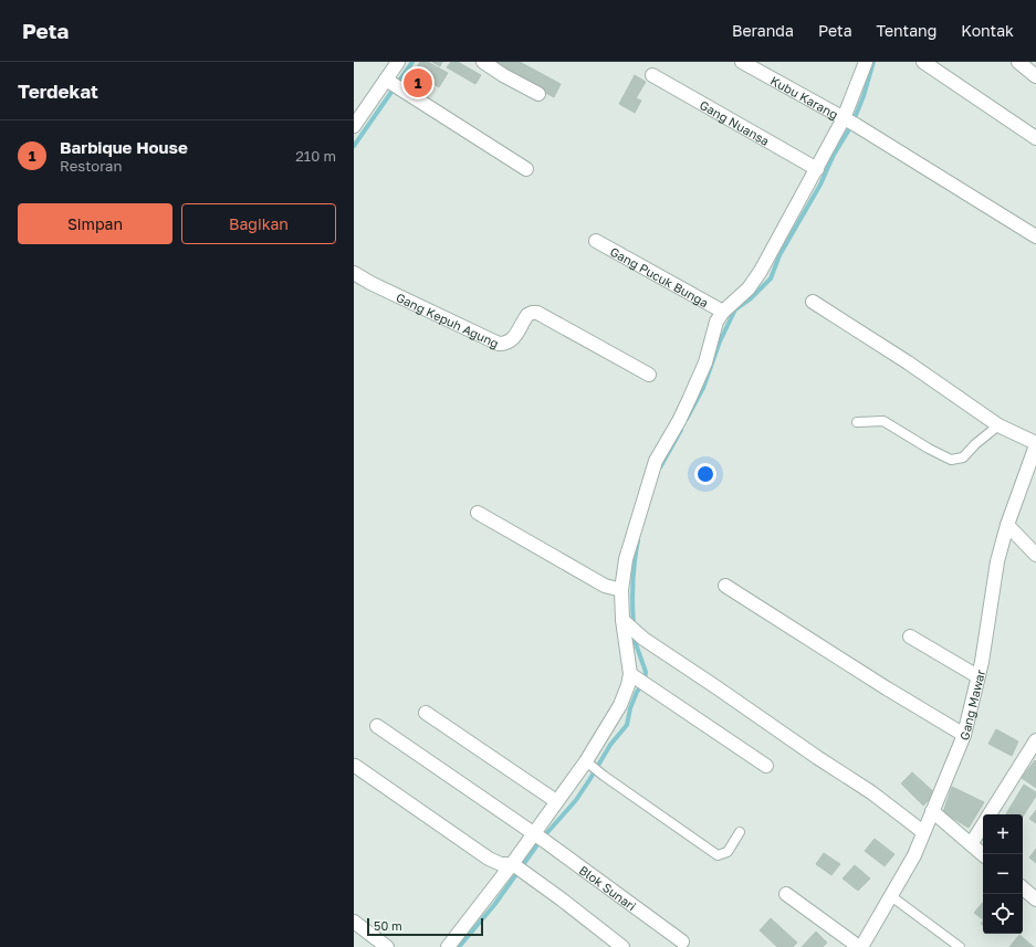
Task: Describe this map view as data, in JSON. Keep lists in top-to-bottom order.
{
  "streets": {
    "street": [
      "Kubu Karang",
      "Gang Nuansa",
      "Gang Pucuk Bunga",
      "Gang Kepuh Agung",
      "Gang Mawar",
      "Blok Sunari"
    ]
  },
  "scale_bar": "50 m",
  "page": {
    "header": "Peta",
    "nav": [
      "Beranda",
      "Peta",
      "Tentang",
      "Kontak"
    ],
    "heading": "Terdekat",
    "pins": "1",
    "list": [
      {
        "mark": "1",
        "name": "Barbique House",
        "note": "Restoran",
        "value": "210 m"
      }
    ],
    "buttons": ["Simpan", "Bagikan"],
    "map_buttons": ["+", "−"],
    "scale": "50 m"
  }
}
